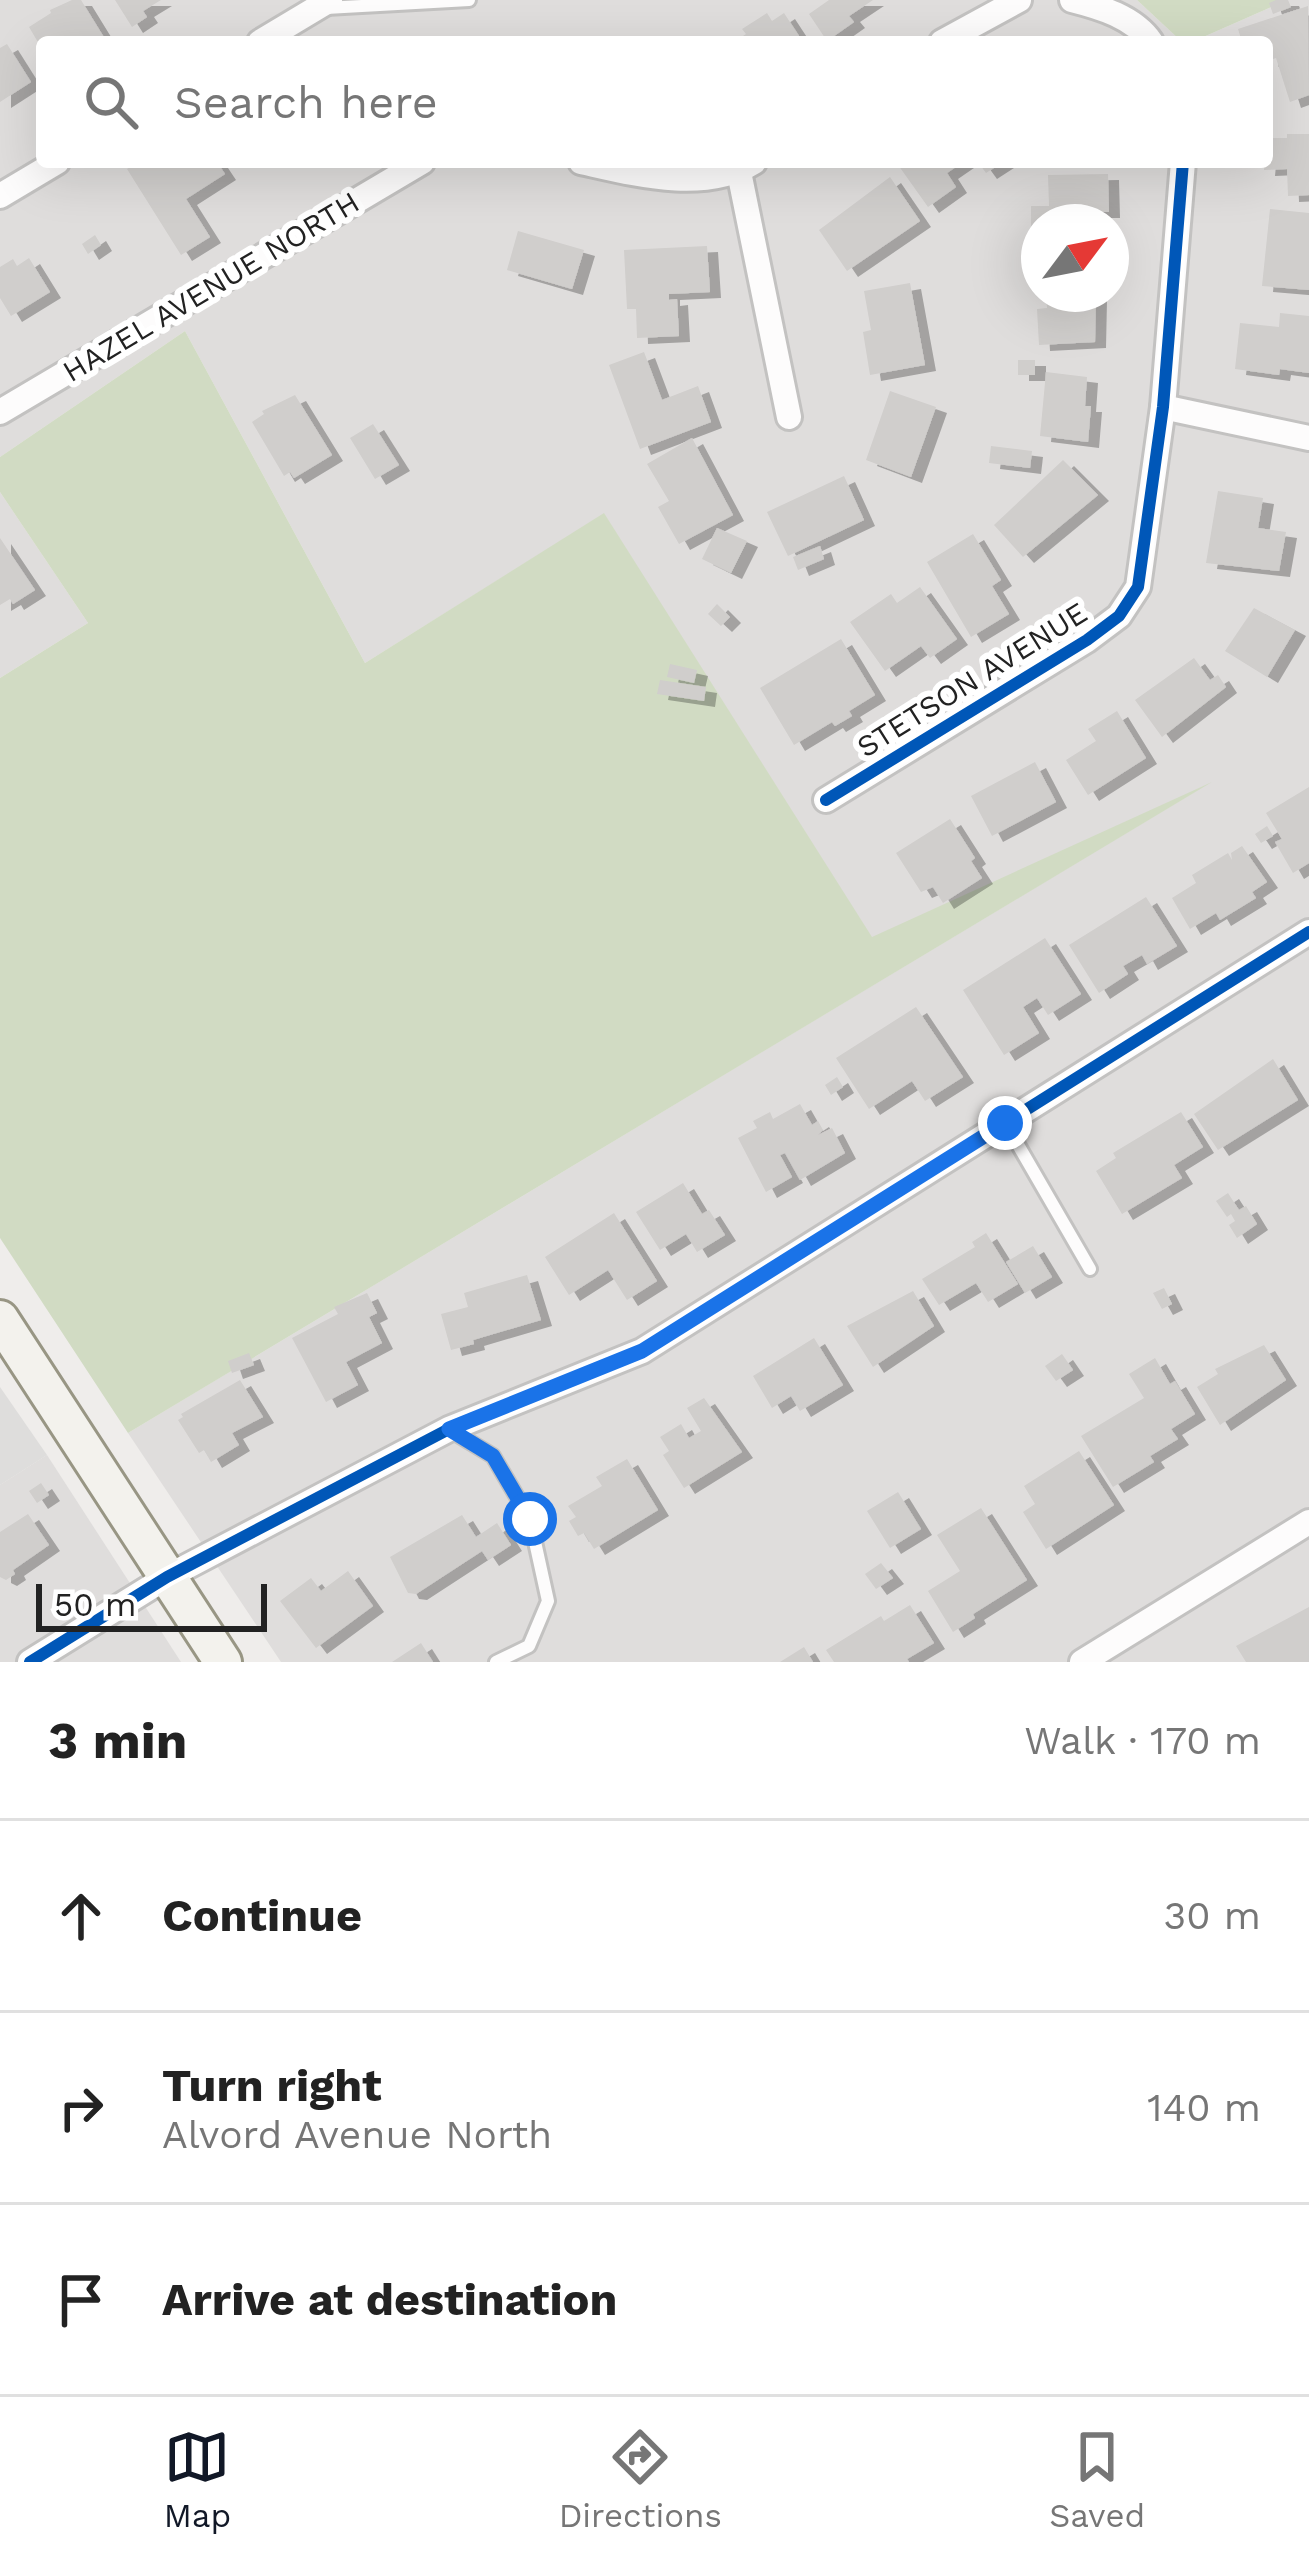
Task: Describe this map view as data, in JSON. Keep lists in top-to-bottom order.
{
  "streets": {
    "street": ["HAZEL AVENUE NORTH", "STETSON AVENUE"]
  },
  "scale_bar": "50 m",
  "north": "top right",
  "page": {
    "search": "Search here",
    "scale": "50 m",
    "heading": ["3 min", "Walk · 170 m"],
    "list": [
      ["Continue", "30 m"],
      ["Turn right", "Alvord Avenue North", "140 m"],
      "Arrive at destination"
    ],
    "nav": ["Map", "Directions", "Saved"]
  }
}
